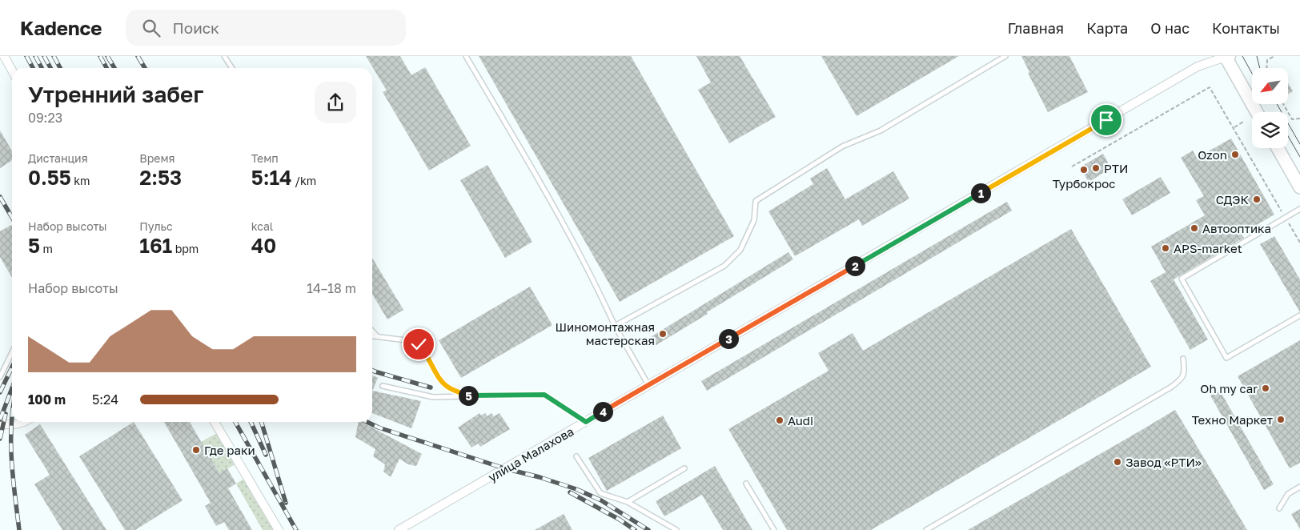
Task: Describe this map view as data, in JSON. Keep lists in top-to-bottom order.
{
  "streets": {
    "street": ["улица Малахова"]
  },
  "places": [
    "Ozon",
    "РТИ",
    "Турбокрос",
    "СДЭК",
    "Автооптика",
    "АPS-market",
    "Шиномонтажная мастерская",
    "Oh my car",
    "Техно Маркет",
    "Audi",
    "Где раки",
    "Завод «РТИ»"
  ],
  "north": "bottom left",
  "page": {
    "header": "Kadence",
    "search": "Поиск",
    "nav": [
      "Главная",
      "Карта",
      "О нас",
      "Контакты"
    ],
    "heading": ["Утренний забег", "09:23"],
    "stats": [
      ["Дистанция", "0.55 km"],
      ["Время", "2:53"],
      ["Темп", "5:14 /km"],
      ["Набор высоты", "5 m"],
      ["Пульс", "161 bpm"],
      ["kcal", "40"]
    ],
    "pins": [
      "1",
      "2",
      "3",
      "5",
      "4"
    ],
    "chart": ["Набор высоты", "14–18 m"],
    "list": [
      {
        "name": "100 m",
        "note": "5:24"
      }
    ]
  }
}
